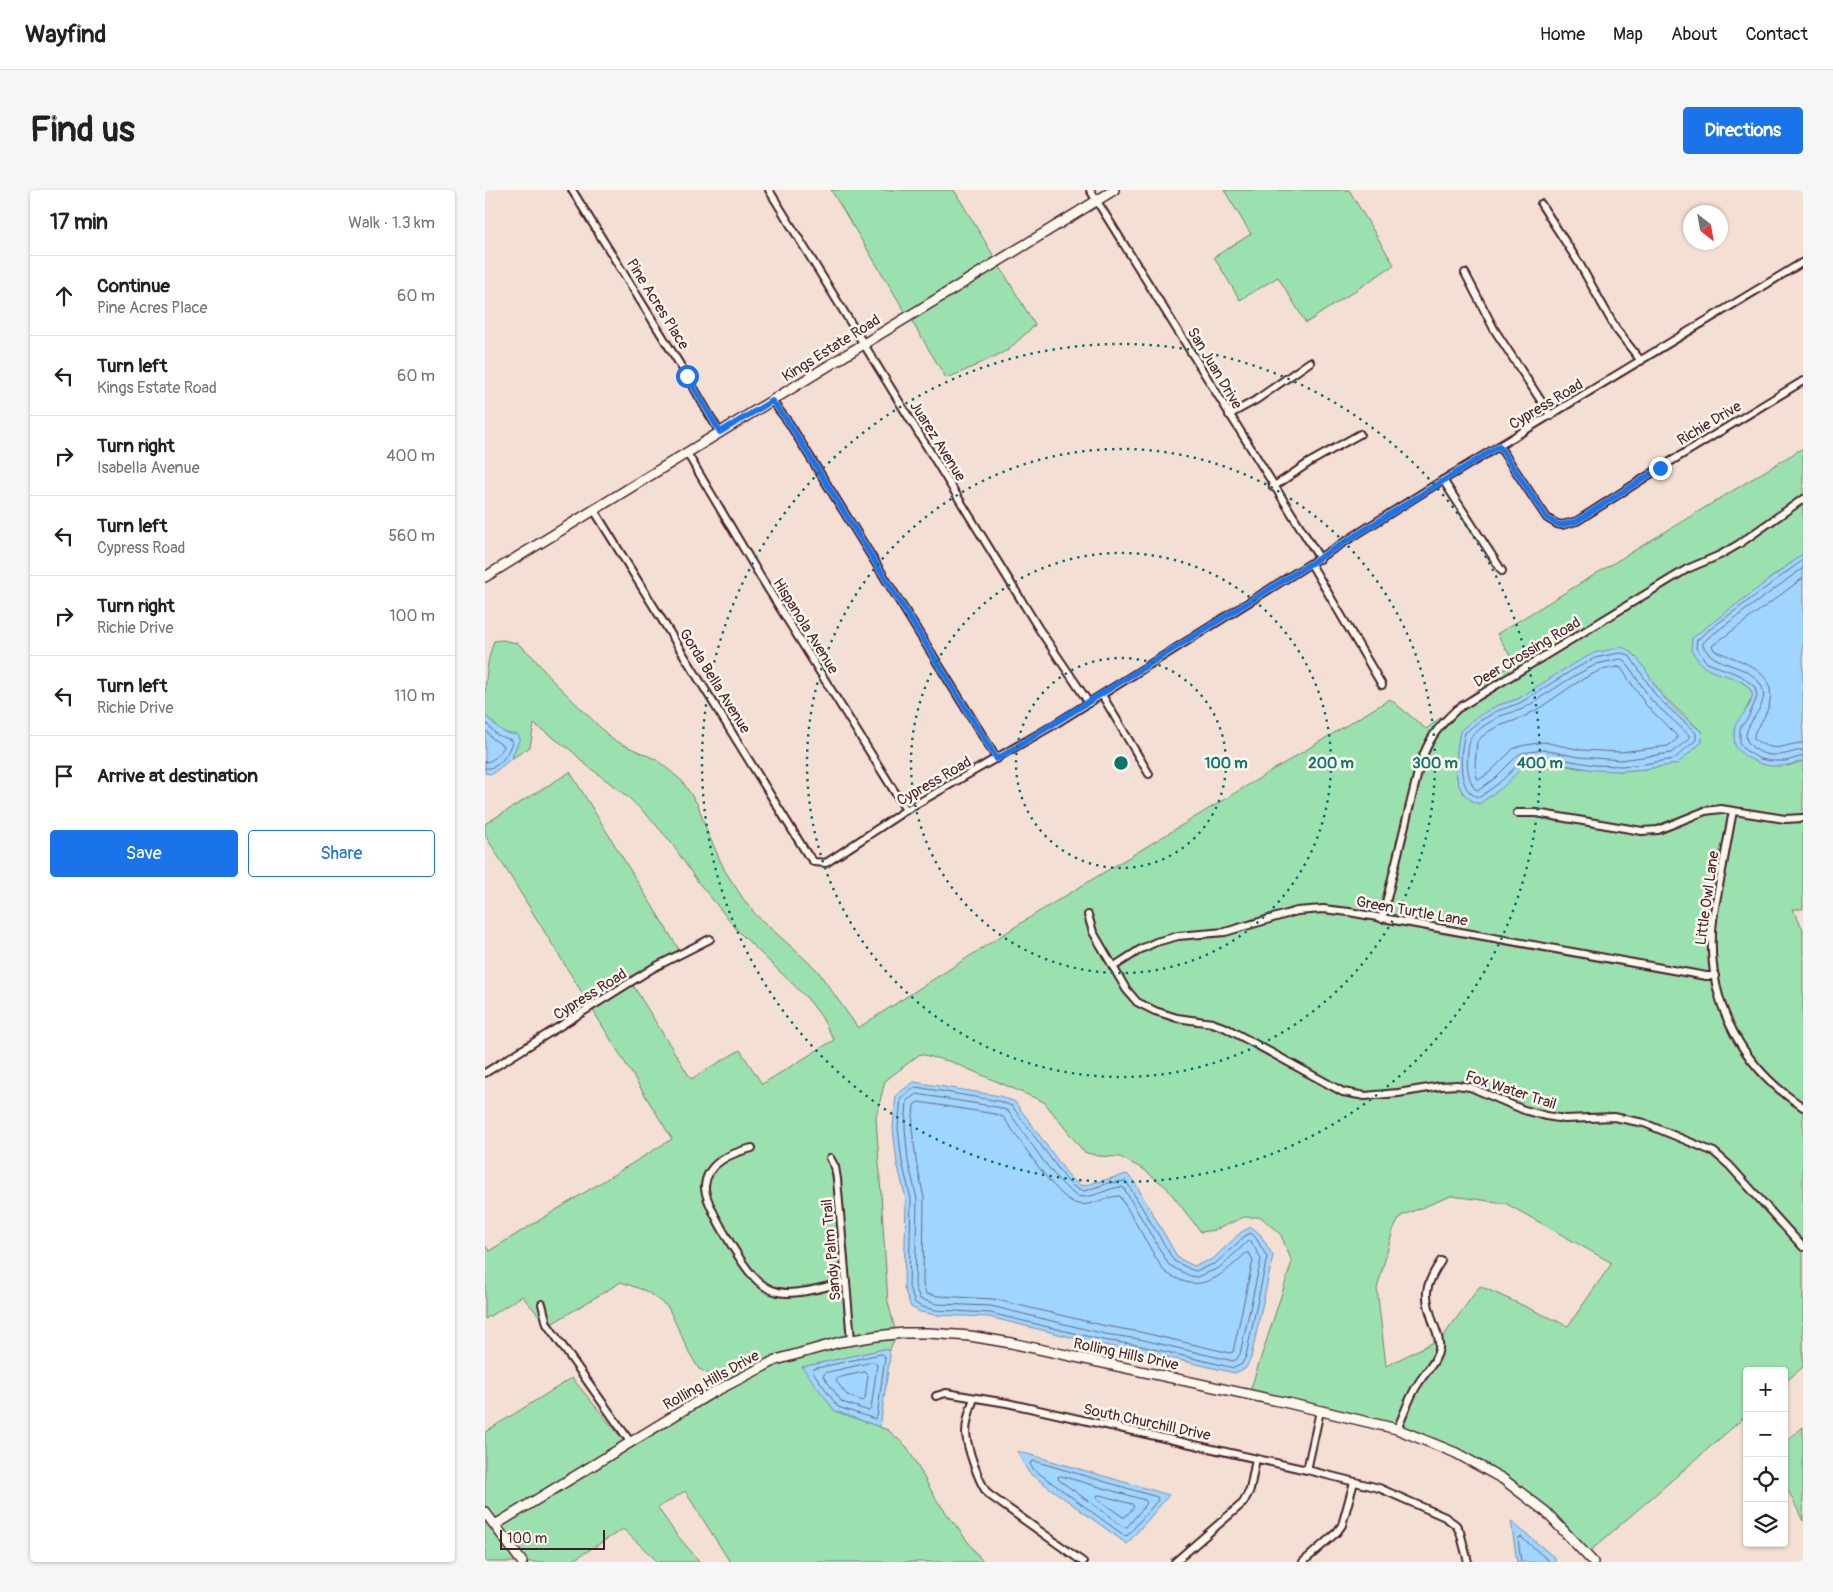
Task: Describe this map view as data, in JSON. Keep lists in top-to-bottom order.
{
  "streets": {
    "street": [
      "Pine Acres Place",
      "Kings Estate Road",
      "San Juan Drive",
      "Cypress Road",
      "Richie Drive",
      "Juarez Avenue",
      "Hispanola Avenue",
      "Deer Crossing Road",
      "Gorda Bella Avenue",
      "Little Owl Lane",
      "Green Turtle Lane",
      "Fox Water Trail",
      "Sandy Palm Trail",
      "Rolling Hills Drive",
      "South Churchill Drive"
    ]
  },
  "crossings": [
    ["Pine Acres Place", "Kings Estate Road"],
    ["Kings Estate Road", "San Juan Drive"],
    ["Kings Estate Road", "Juarez Avenue"],
    ["Kings Estate Road", "Hispanola Avenue"],
    ["Kings Estate Road", "Gorda Bella Avenue"],
    ["San Juan Drive", "Cypress Road"],
    ["Cypress Road", "Richie Drive"],
    ["Cypress Road", "Juarez Avenue"],
    ["Cypress Road", "Hispanola Avenue"],
    ["Cypress Road", "Gorda Bella Avenue"],
    ["Deer Crossing Road", "Green Turtle Lane"],
    ["Little Owl Lane", "Green Turtle Lane"],
    ["Green Turtle Lane", "Fox Water Trail"],
    ["Sandy Palm Trail", "Rolling Hills Drive"]
  ],
  "scale_bar": "100 m",
  "north": "bottom right",
  "page": {
    "header": "Wayfind",
    "nav": [
      "Home",
      "Map",
      "About",
      "Contact"
    ],
    "buttons": [
      "Directions",
      ["Save", "Share"]
    ],
    "title": "Find us",
    "heading": ["17 min", "Walk · 1.3 km"],
    "list": [
      ["Continue", "Pine Acres Place", "60 m"],
      ["Turn left", "Kings Estate Road", "60 m"],
      ["Turn right", "Isabella Avenue", "400 m"],
      ["Turn left", "Cypress Road", "560 m"],
      ["Turn right", "Richie Drive", "100 m"],
      ["Turn left", "Richie Drive", "110 m"],
      "Arrive at destination"
    ],
    "map_buttons": ["+", "−"],
    "scale": "100 m"
  },
  "rings": [
    "100 m",
    "200 m",
    "300 m",
    "400 m"
  ]
}
